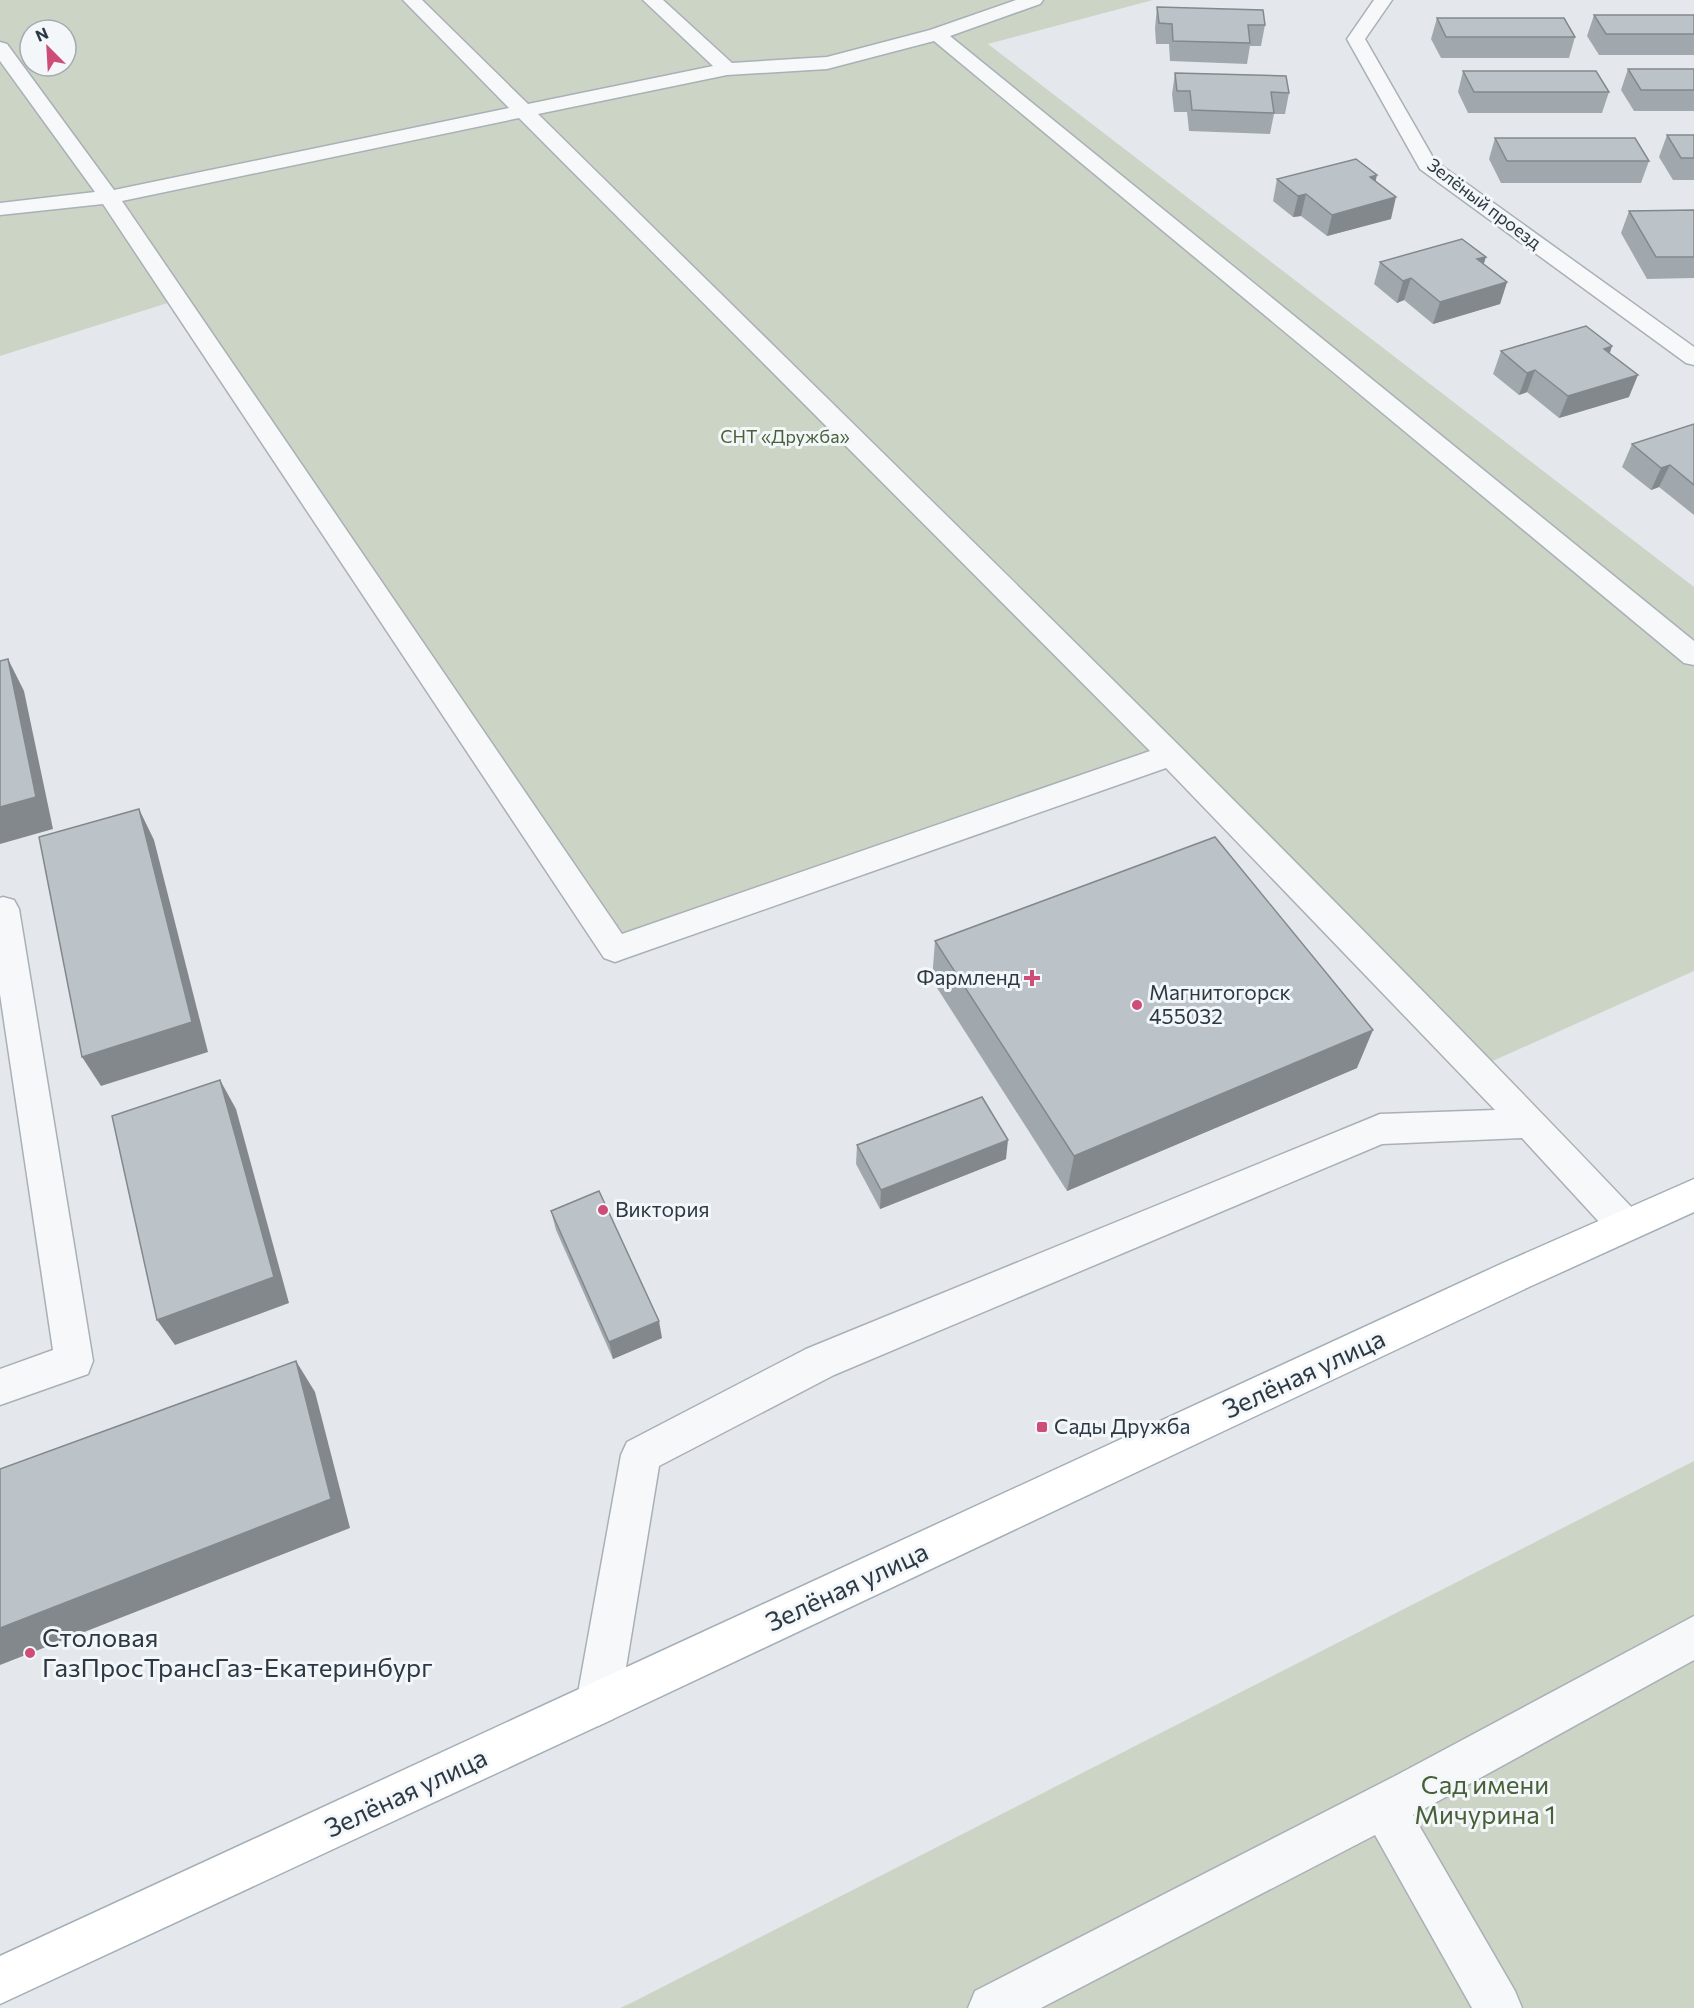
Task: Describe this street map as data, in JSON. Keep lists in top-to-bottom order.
{
  "streets": {
    "main road": ["Зелёная улица"],
    "street": ["Зелёный проезд"]
  },
  "parks": ["СНТ «Дружба»", "Сад имени Мичурина 1"],
  "places": {
    "health": ["Фармленд"],
    "other": ["Магнитогорск 455032", "Виктория", "Столовая ГазПросТрансГаз-Екатеринбург"],
    "transit": ["Сады Дружба"]
  },
  "north": "top left"
}
